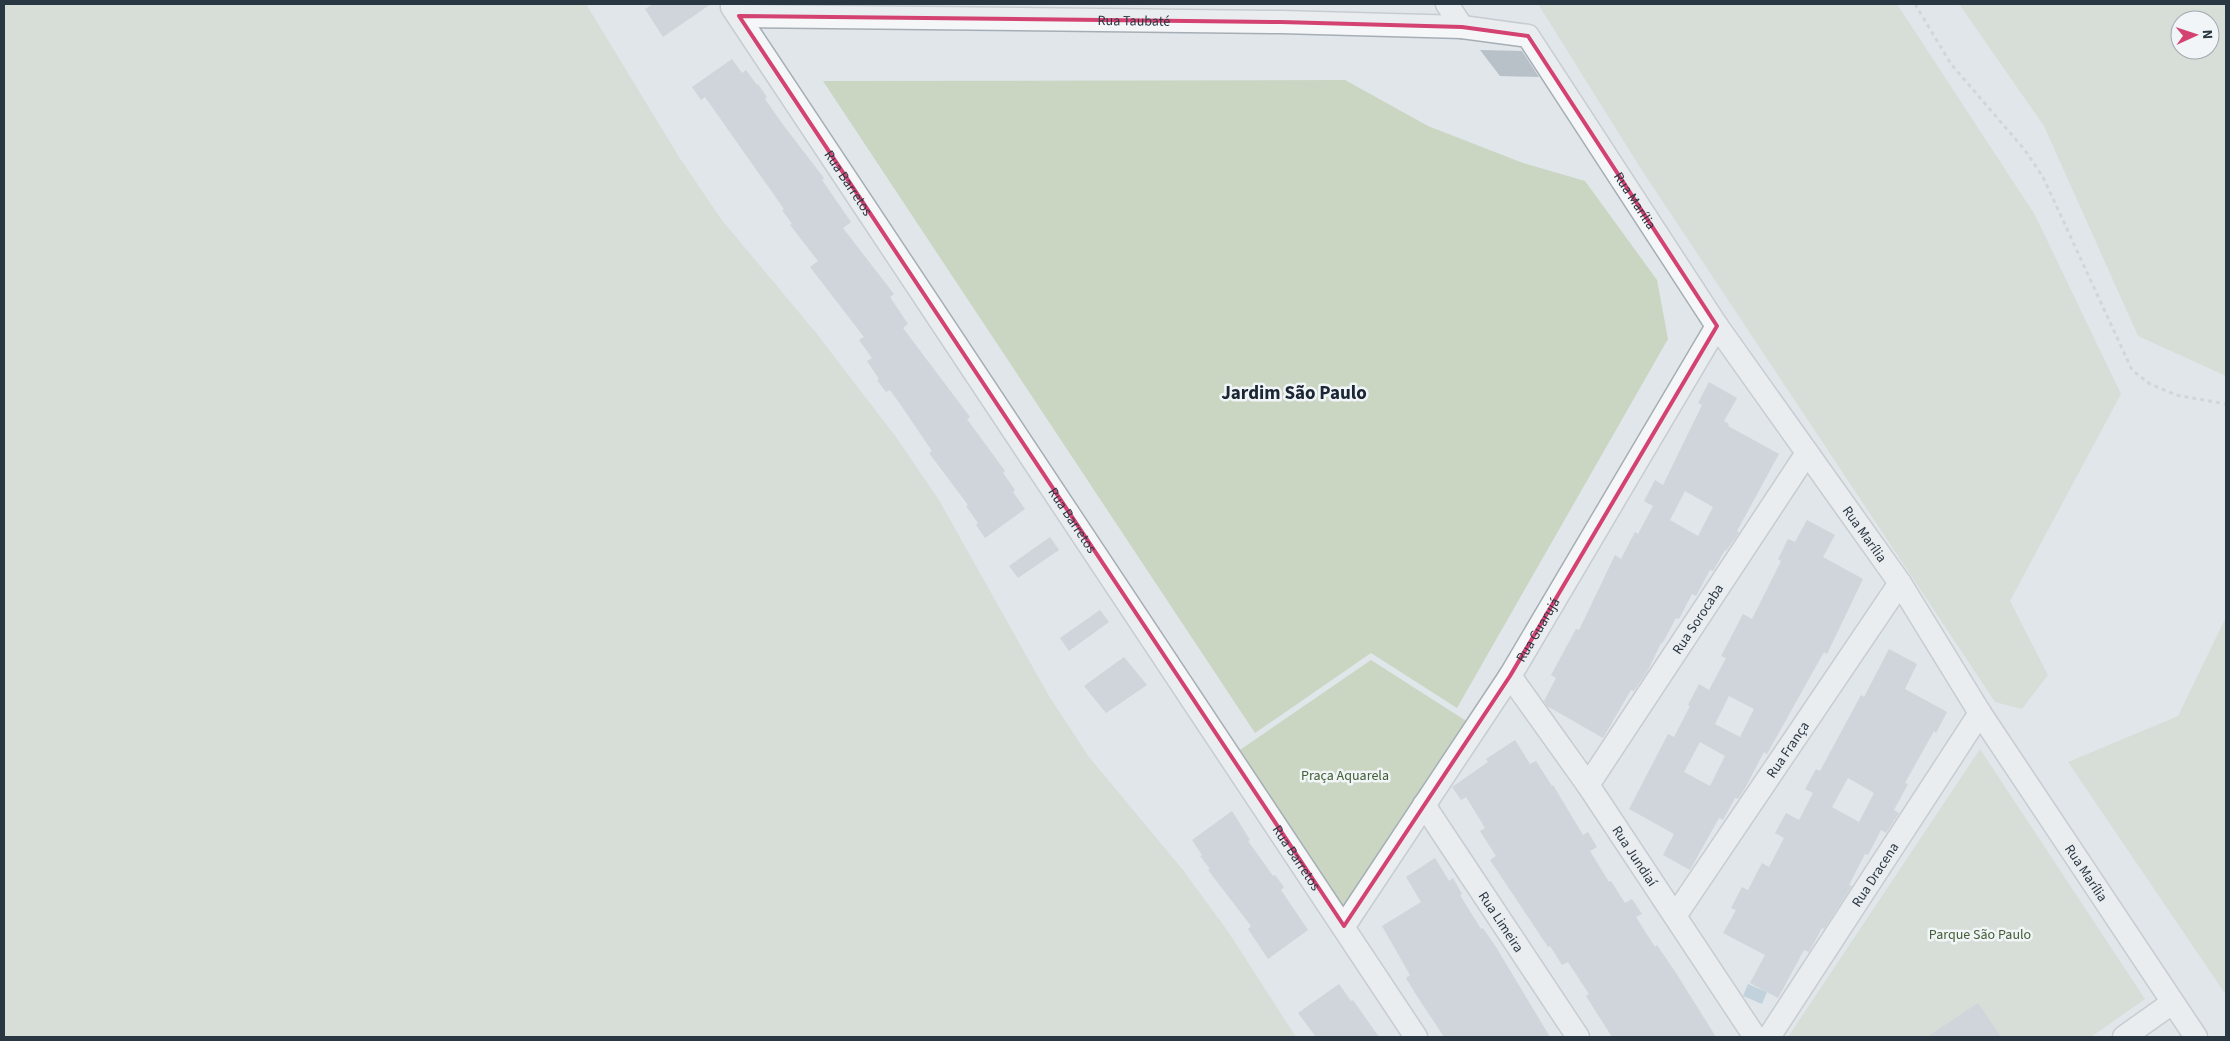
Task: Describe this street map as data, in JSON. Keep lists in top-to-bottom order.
{
  "streets": {
    "street": [
      "Rua Taubaté",
      "Rua Barretos",
      "Rua Marília",
      "Rua Sorocaba",
      "Rua Guarujá",
      "Rua França",
      "Rua Jundiaí",
      "Rua Dracena",
      "Rua Limeira"
    ]
  },
  "crossings": [
    ["Rua Taubaté", "Rua Barretos"],
    ["Rua Taubaté", "Rua Marília"],
    ["Rua Barretos", "Rua Guarujá"],
    ["Rua Marília", "Rua Sorocaba"],
    ["Rua Marília", "Rua Guarujá"],
    ["Rua Marília", "Rua França"],
    ["Rua Marília", "Rua Dracena"],
    ["Rua Sorocaba", "Rua Jundiaí"],
    ["Rua Guarujá", "Rua Jundiaí"],
    ["Rua Guarujá", "Rua Limeira"],
    ["Rua França", "Rua Jundiaí"]
  ],
  "districts": ["Jardim São Paulo"],
  "parks": ["Praça Aquarela", "Parque São Paulo"],
  "north": "right"
}
